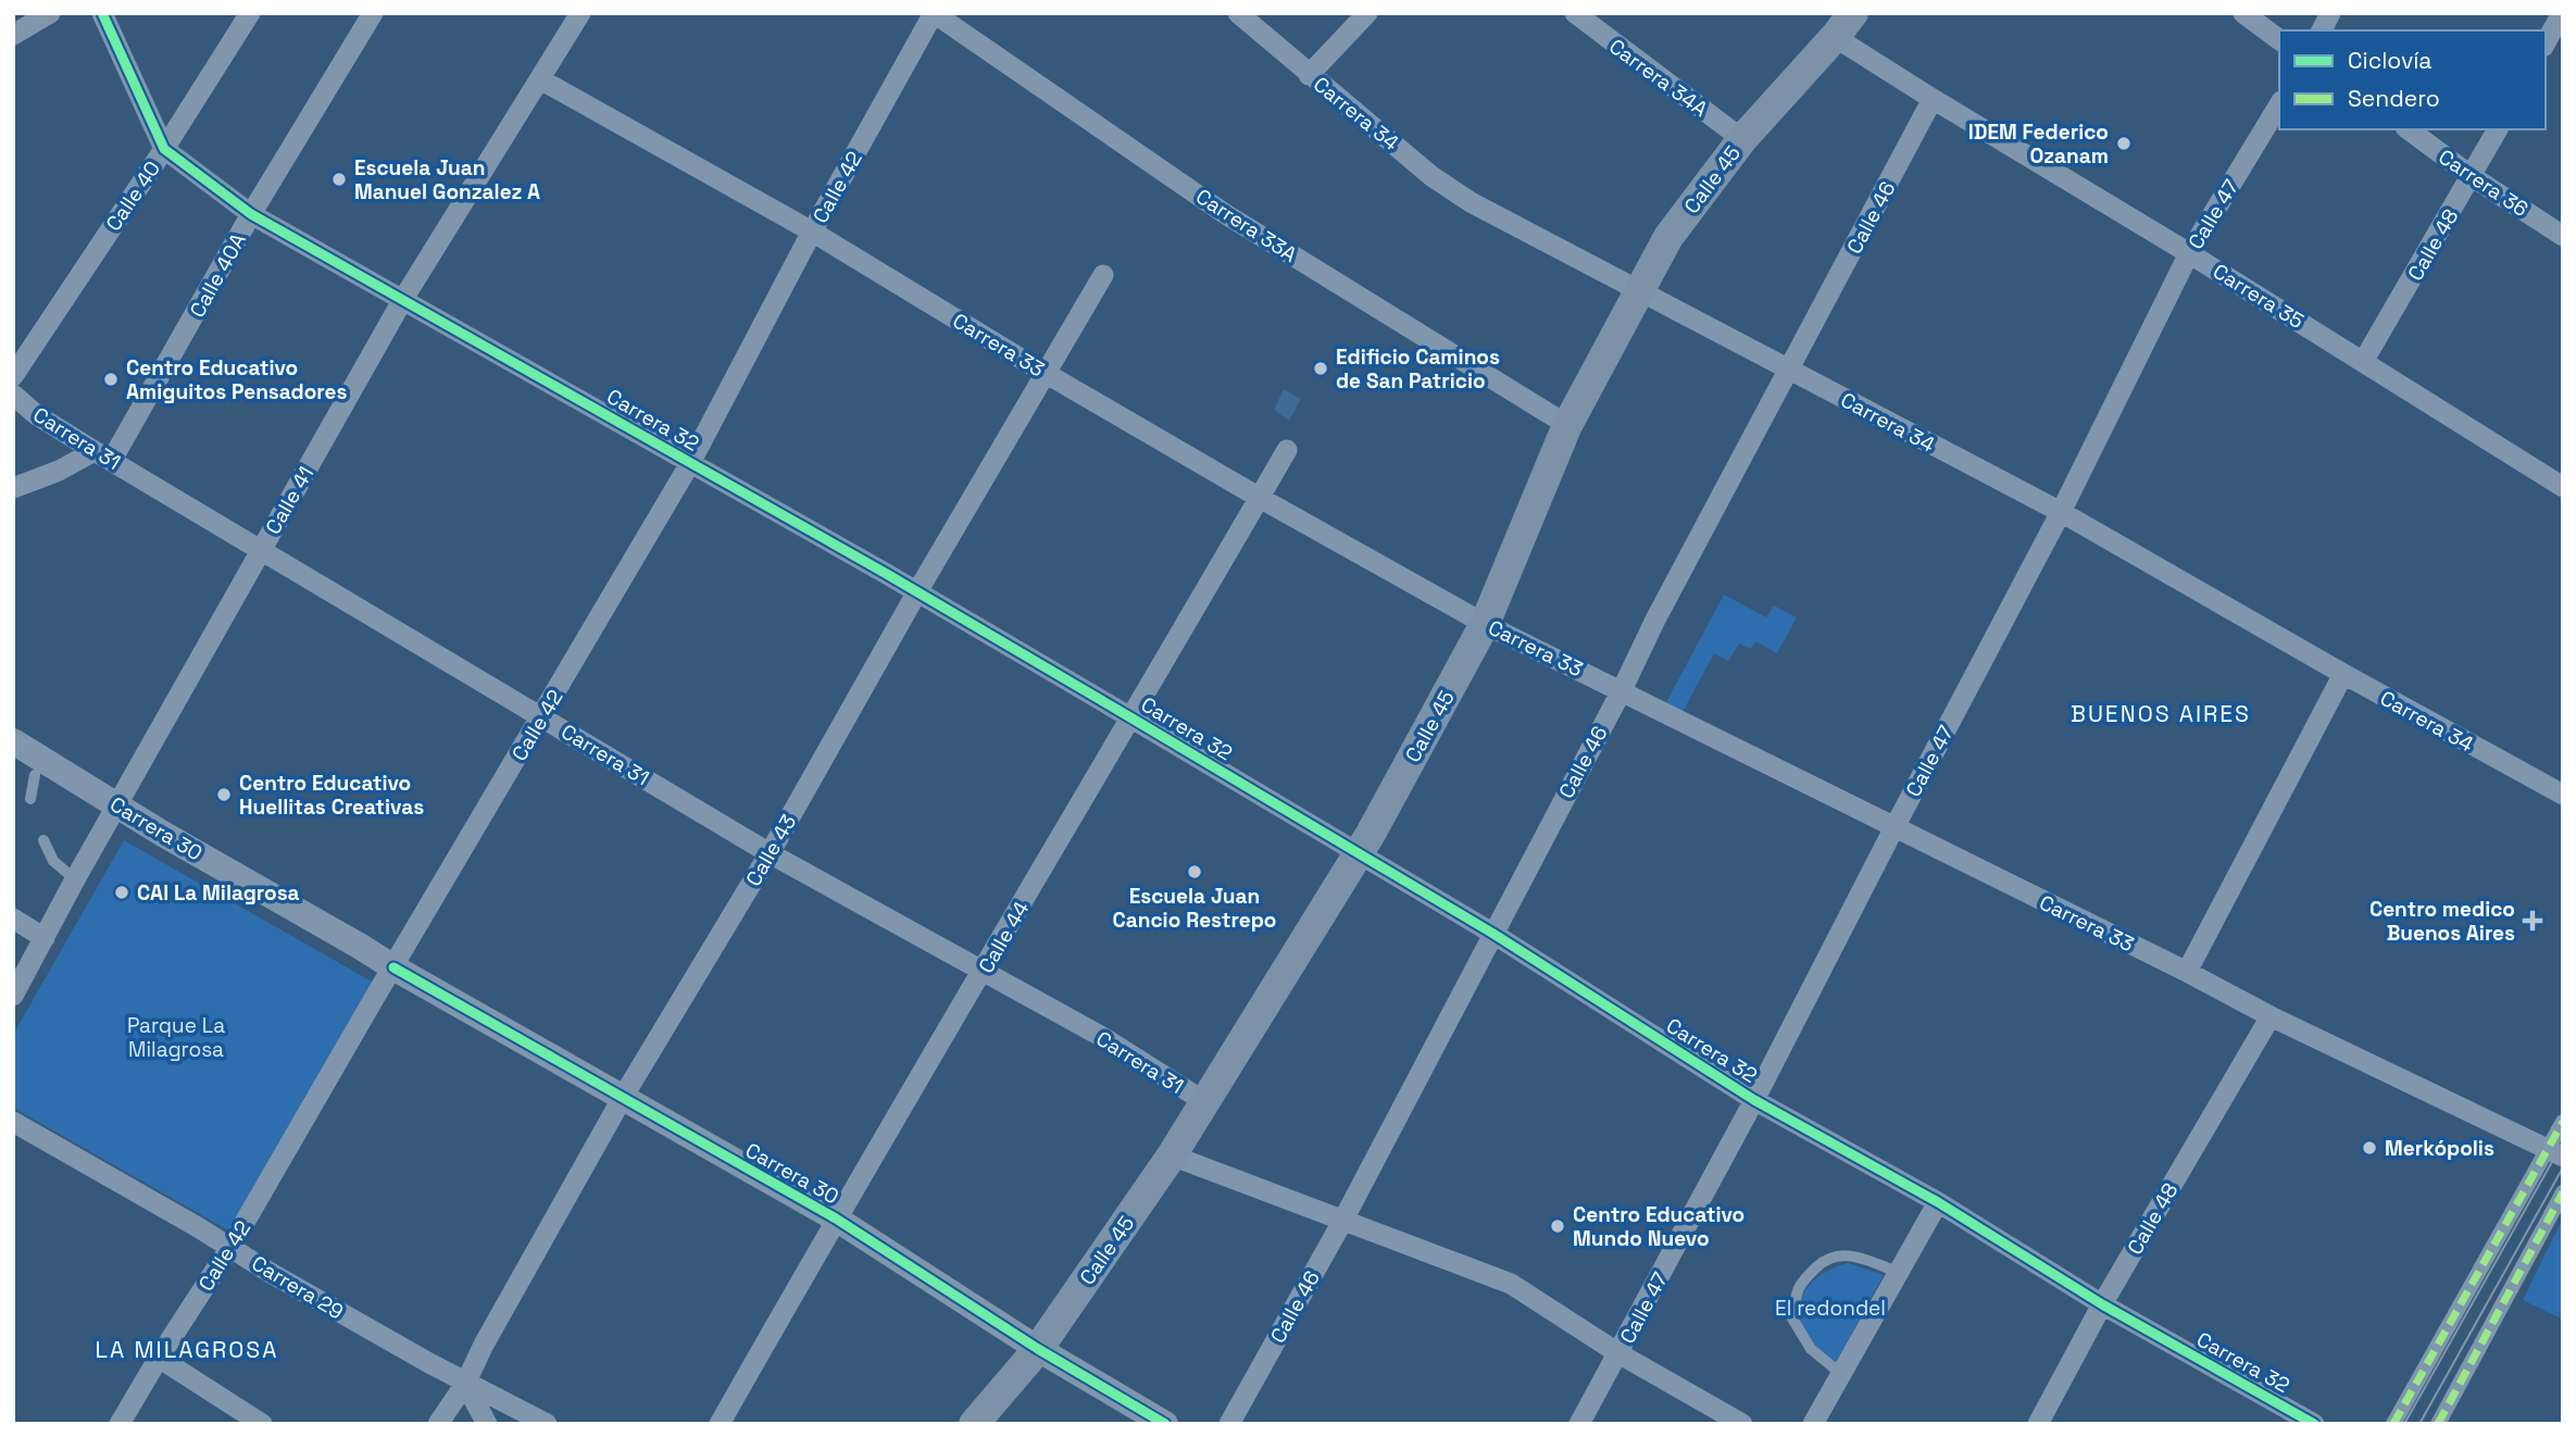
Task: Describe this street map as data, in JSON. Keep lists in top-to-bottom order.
{
  "streets": {
    "main road": ["Calle 45"],
    "street": [
      "Carrera 34A",
      "Carrera 34",
      "Carrera 36",
      "Calle 42",
      "Calle 40",
      "Calle 47",
      "Calle 46",
      "Carrera 33A",
      "Calle 48",
      "Calle 40A",
      "Carrera 35",
      "Carrera 33",
      "Carrera 32",
      "Carrera 31",
      "Calle 41",
      "Carrera 30",
      "Calle 43",
      "Calle 44",
      "Carrera 29"
    ]
  },
  "crossings": [
    ["Carrera 34A", "Calle 45"],
    ["Carrera 34", "Calle 45"],
    ["Carrera 34", "Calle 47"],
    ["Carrera 34", "Calle 46"],
    ["Calle 45", "Carrera 33A"],
    ["Calle 45", "Carrera 35"],
    ["Calle 45", "Carrera 33"],
    ["Calle 45", "Carrera 32"],
    ["Calle 45", "Carrera 31"],
    ["Calle 45", "Carrera 30"],
    ["Carrera 36", "Calle 48"],
    ["Calle 42", "Carrera 33A"],
    ["Calle 42", "Carrera 33"],
    ["Calle 42", "Carrera 32"],
    ["Calle 42", "Carrera 31"],
    ["Calle 42", "Carrera 30"],
    ["Calle 42", "Carrera 29"],
    ["Calle 40", "Carrera 32"],
    ["Calle 47", "Carrera 35"],
    ["Calle 47", "Carrera 33"],
    ["Calle 47", "Carrera 32"],
    ["Calle 46", "Carrera 35"],
    ["Calle 46", "Carrera 33"],
    ["Calle 46", "Carrera 32"],
    ["Calle 48", "Carrera 35"],
    ["Calle 48", "Carrera 33"],
    ["Calle 48", "Carrera 32"],
    ["Calle 40A", "Carrera 32"],
    ["Calle 40A", "Carrera 31"],
    ["Carrera 33", "Calle 41"],
    ["Carrera 33", "Calle 43"],
    ["Carrera 33", "Calle 44"],
    ["Carrera 32", "Calle 41"],
    ["Carrera 32", "Calle 43"],
    ["Carrera 32", "Calle 44"],
    ["Carrera 31", "Calle 41"],
    ["Carrera 31", "Calle 43"],
    ["Carrera 31", "Calle 44"],
    ["Calle 41", "Carrera 30"],
    ["Carrera 30", "Calle 43"],
    ["Carrera 30", "Calle 44"],
    ["Calle 43", "Carrera 29"]
  ],
  "districts": ["BUENOS AIRES", "LA MILAGROSA"],
  "parks": ["Parque La Milagrosa", "El redondel"],
  "places": {
    "other": [
      "IDEM Federico Ozanam",
      "Escuela Juan Manuel Gonzalez A",
      "Edificio Caminos de San Patricio",
      "Centro Educativo Amiguitos Pensadores",
      "Centro Educativo Huellitas Creativas",
      "Escuela Juan Cancio Restrepo",
      "CAI La Milagrosa",
      "Merkópolis",
      "Centro Educativo Mundo Nuevo"
    ],
    "health": ["Centro medico Buenos Aires"]
  },
  "legend": ["Ciclovía", "Sendero"]
}
